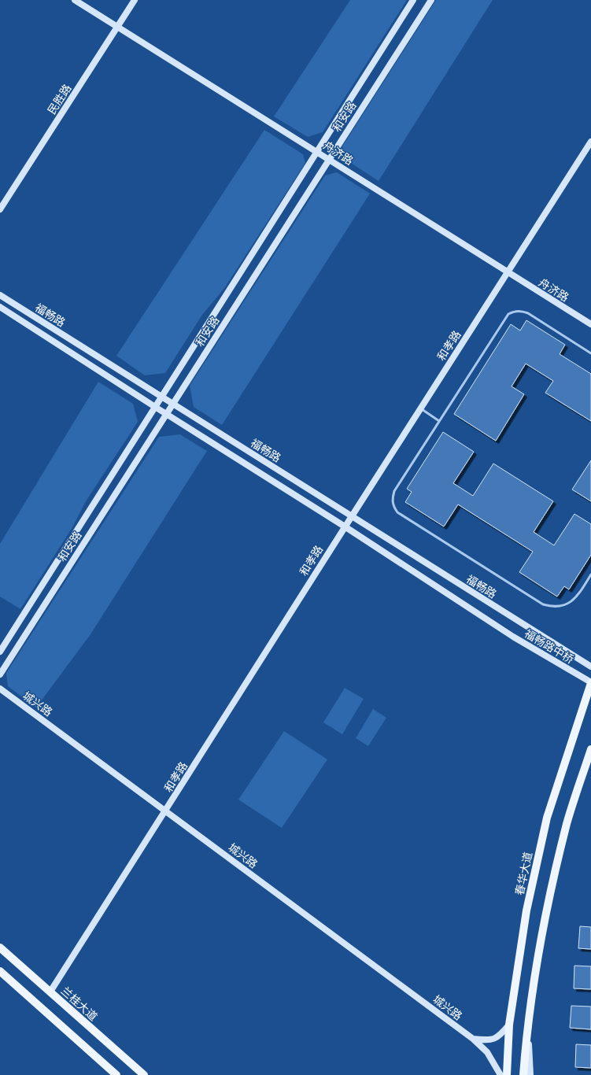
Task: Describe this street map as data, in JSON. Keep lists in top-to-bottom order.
{
  "streets": {
    "main road": [
      "民胜路",
      "和安路",
      "舟济路",
      "福畅路",
      "和孝路",
      "福畅路中桥",
      "城兴路",
      "春华大道",
      "兰桂大道"
    ]
  },
  "crossings": [
    ["民胜路", "舟济路"],
    ["和安路", "舟济路"],
    ["和安路", "福畅路"],
    ["舟济路", "和孝路"],
    ["福畅路", "和孝路"],
    ["福畅路", "福畅路中桥"],
    ["和孝路", "城兴路"],
    ["和孝路", "兰桂大道"],
    ["福畅路中桥", "春华大道"]
  ]
}
